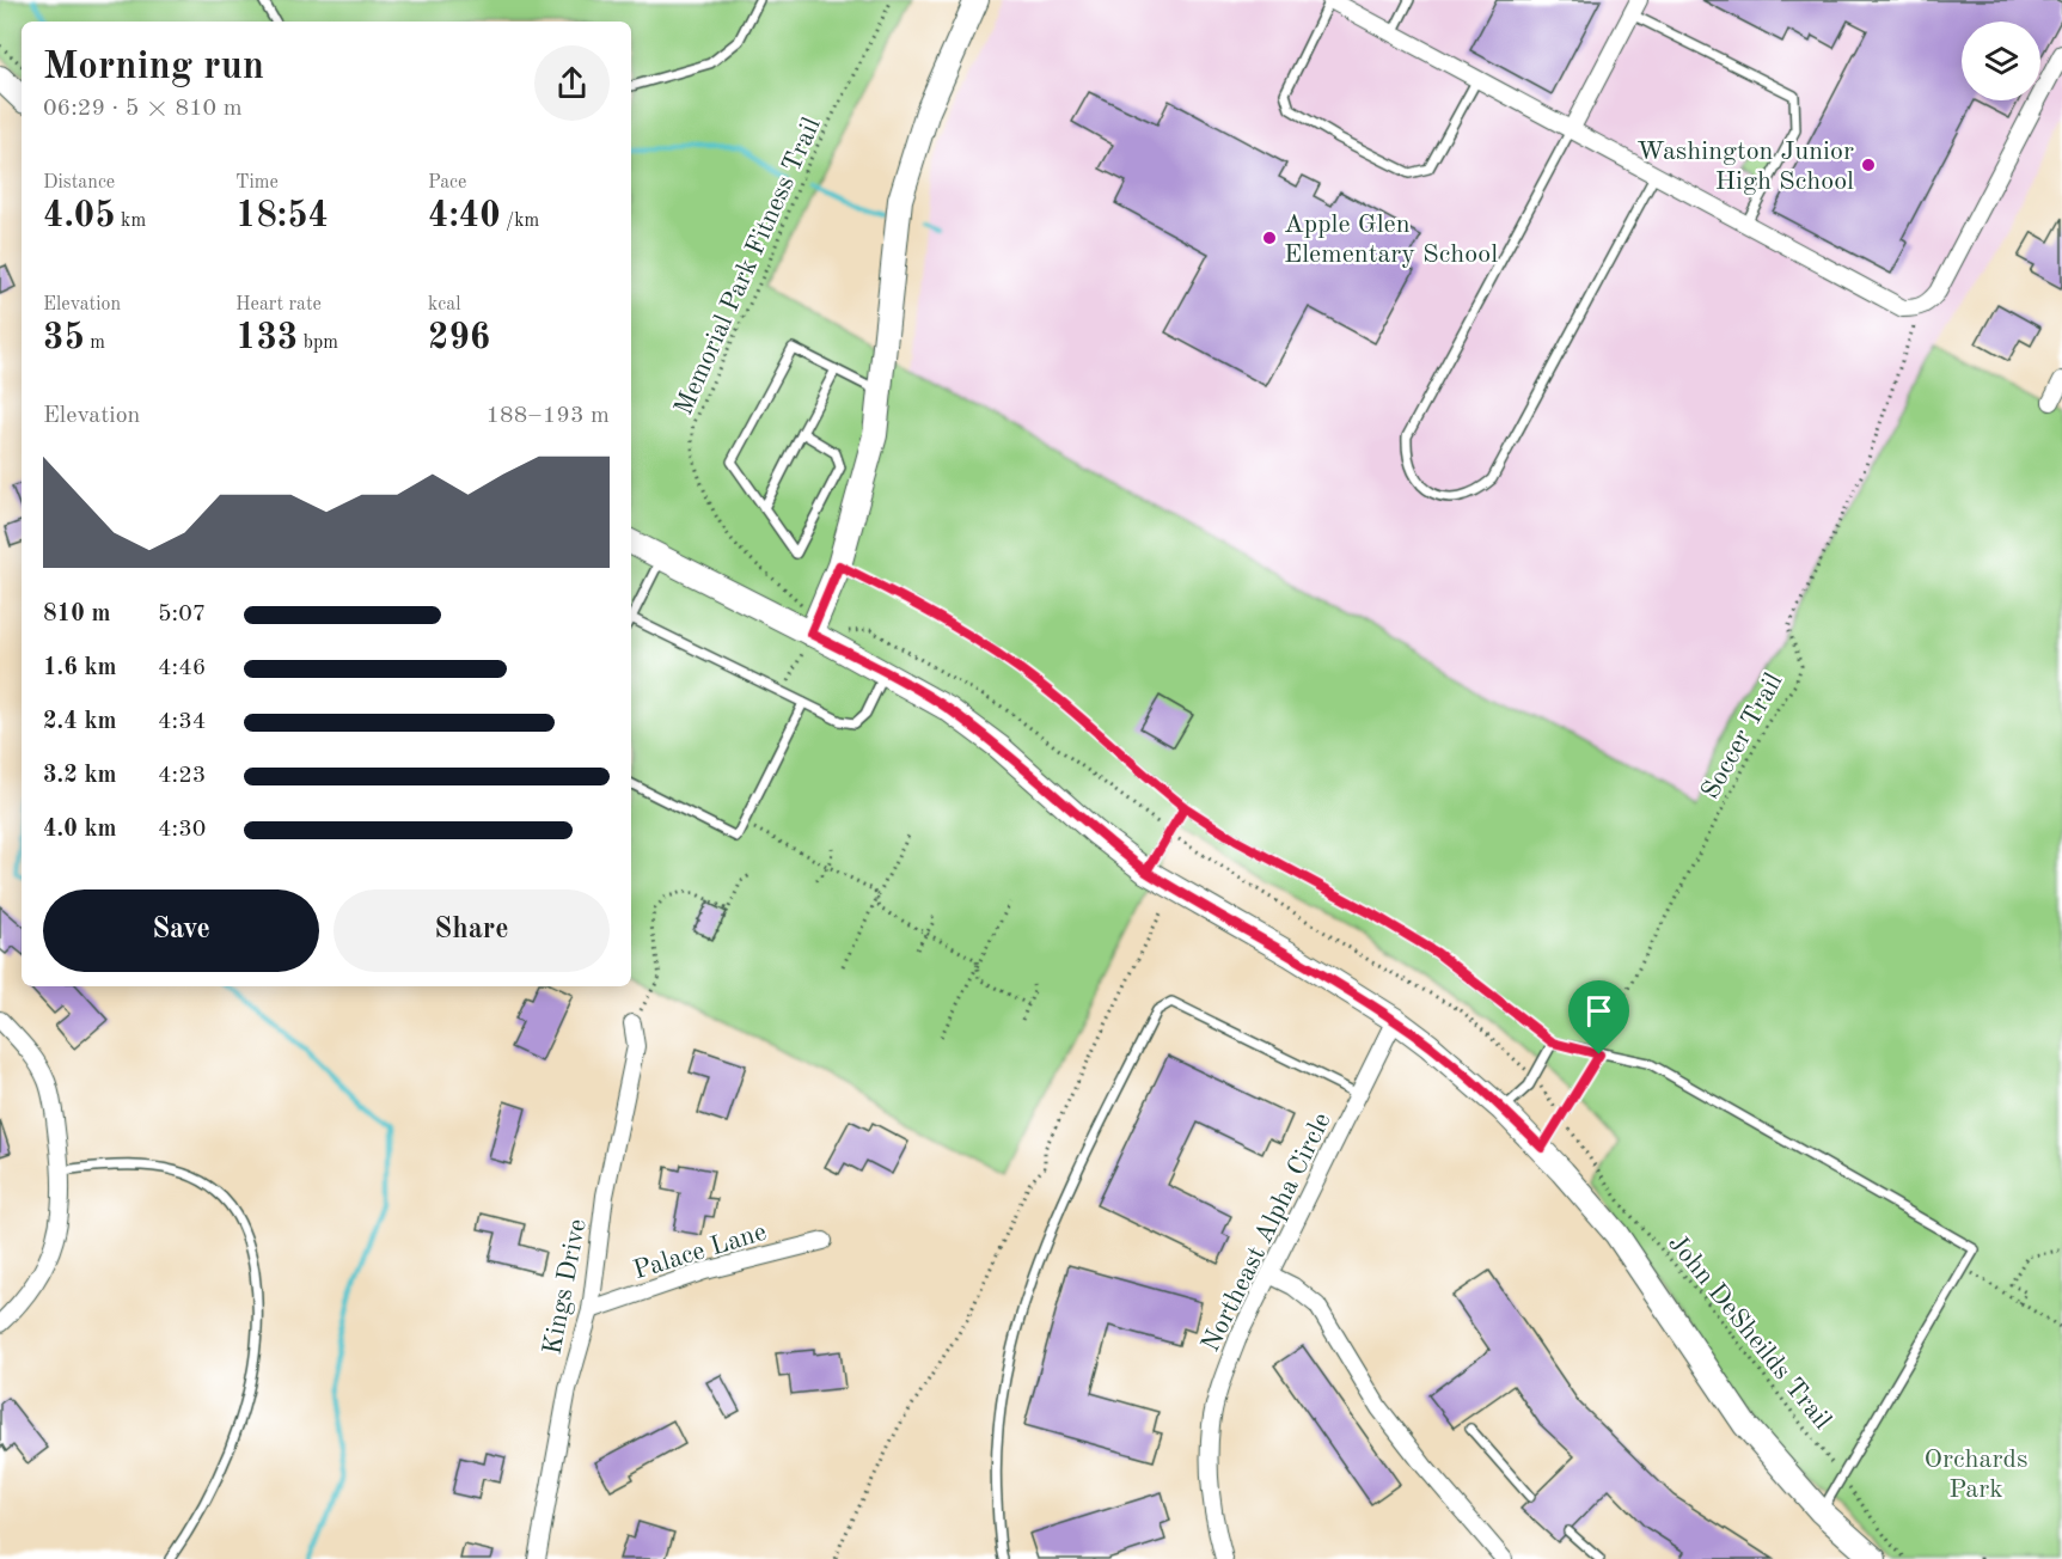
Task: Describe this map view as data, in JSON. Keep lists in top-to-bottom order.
{
  "streets": {
    "street": ["Northeast Alpha Circle", "Palace Lane", "Kings Drive"],
    "path": ["Memorial Park Fitness Trail", "Soccer Trail", "John DeSheilds Trail"]
  },
  "crossings": [
    ["Palace Lane", "Kings Drive"]
  ],
  "parks": ["Orchards Park"],
  "places": ["Washington Junior High School", "Apple Glen Elementary School"],
  "page": {
    "heading": ["Morning run", "06:29 · 5 × 810 m"],
    "stats": [
      ["Distance", "4.05 km"],
      ["Time", "18:54"],
      ["Pace", "4:40 /km"],
      ["Elevation", "35 m"],
      ["Heart rate", "133 bpm"],
      ["kcal", "296"]
    ],
    "chart": ["Elevation", "188–193 m"],
    "list": [
      {
        "name": "810 m",
        "note": "5:07"
      },
      {
        "name": "1.6 km",
        "note": "4:46"
      },
      {
        "name": "2.4 km",
        "note": "4:34"
      },
      {
        "name": "3.2 km",
        "note": "4:23"
      },
      {
        "name": "4.0 km",
        "note": "4:30"
      }
    ],
    "buttons": ["Save", "Share"]
  }
}
